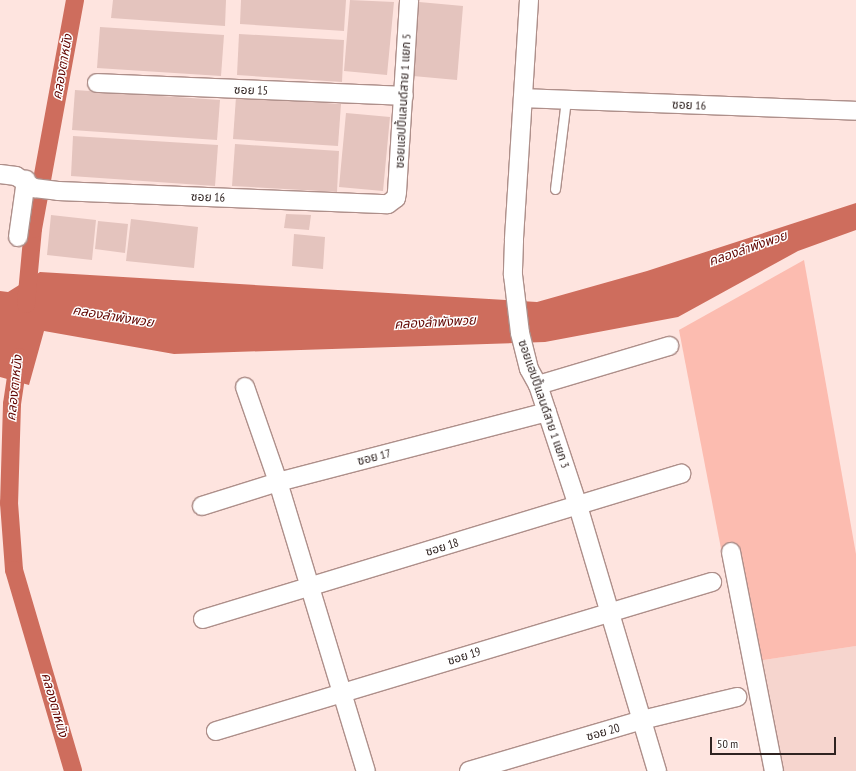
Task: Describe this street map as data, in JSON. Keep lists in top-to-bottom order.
{
  "streets": {
    "street": [
      "ซอย 15",
      "ซอยแฮปปี้แลนด์สาย 1 แยก 5",
      "ซอย 16",
      "ซอยแฮปปี้แลนด์สาย 1 แยก 3",
      "ซอย 17",
      "ซอย 18",
      "ซอย 19",
      "ซอย 20"
    ]
  },
  "crossings": [
    ["ซอย 15", "ซอยแฮปปี้แลนด์สาย 1 แยก 5"],
    ["ซอยแฮปปี้แลนด์สาย 1 แยก 5", "ซอย 16"],
    ["ซอย 16", "ซอยแฮปปี้แลนด์สาย 1 แยก 3"],
    ["ซอยแฮปปี้แลนด์สาย 1 แยก 3", "ซอย 17"],
    ["ซอยแฮปปี้แลนด์สาย 1 แยก 3", "ซอย 18"],
    ["ซอยแฮปปี้แลนด์สาย 1 แยก 3", "ซอย 19"],
    ["ซอยแฮปปี้แลนด์สาย 1 แยก 3", "ซอย 20"]
  ],
  "water": ["คลองตาหนัง", "คลองลำพังพวย"],
  "scale_bar": "50 m"
}
